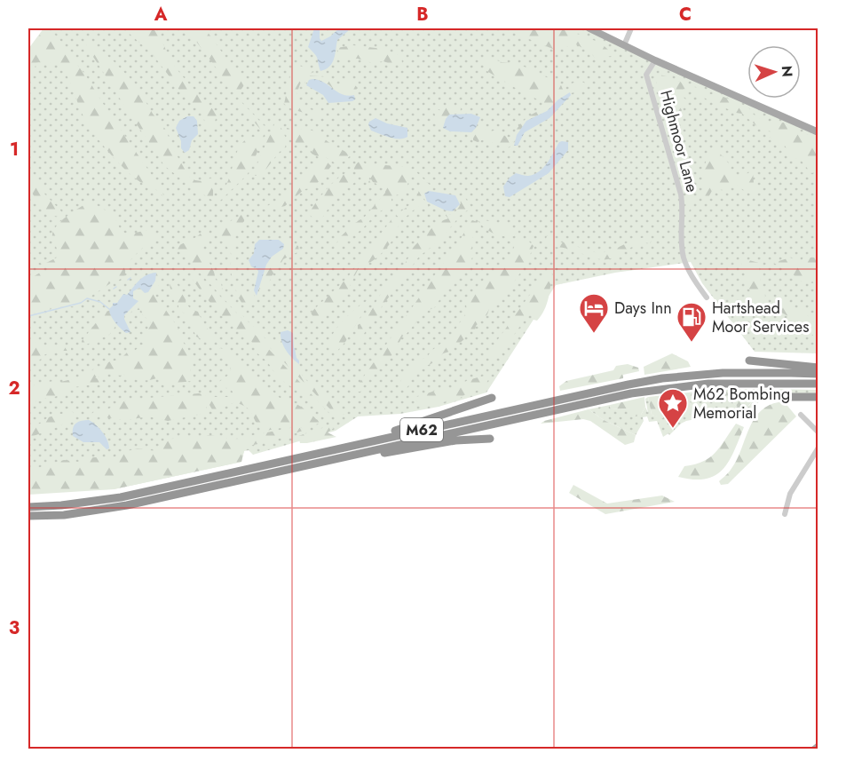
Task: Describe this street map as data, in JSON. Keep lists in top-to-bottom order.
{
  "streets": {
    "highway": ["M62"],
    "street": ["Highmoor Lane"]
  },
  "places": {
    "hotel": ["Days Inn"],
    "fuel station": ["Hartshead Moor Services"],
    "place": ["M62 Bombing Memorial"]
  },
  "north": "right",
  "grid": {
    "columns": ["A", "B", "C"],
    "rows": ["1", "2", "3"]
  }
}
